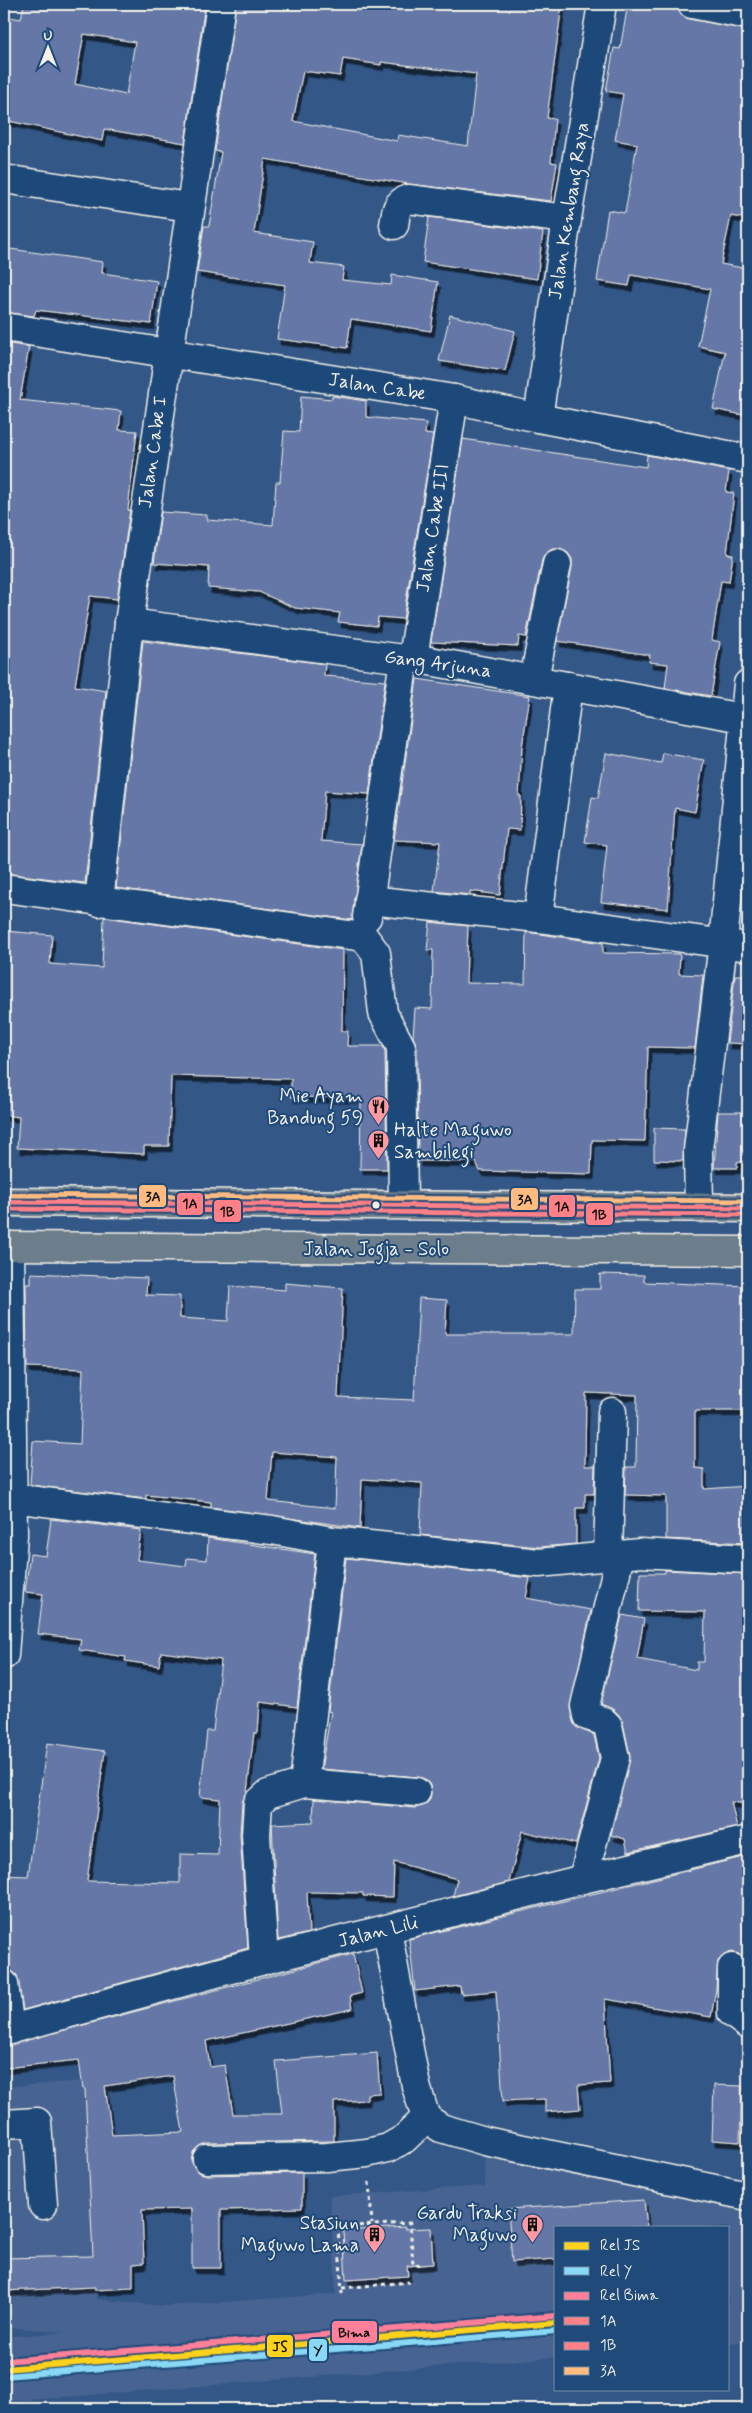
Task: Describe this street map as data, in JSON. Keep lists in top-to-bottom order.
{
  "streets": {
    "highway": ["Jalan Jogja - Solo"],
    "street": [
      "Jalan Kembang Raya",
      "Jalan Cabe",
      "Jalan Cabe I",
      "Jalan Cabe III",
      "Gang Arjuna",
      "Jalan Lili"
    ]
  },
  "crossings": [
    ["Jalan Kembang Raya", "Jalan Cabe"],
    ["Jalan Cabe", "Jalan Cabe I"],
    ["Jalan Cabe", "Jalan Cabe III"],
    ["Jalan Cabe I", "Gang Arjuna"],
    ["Jalan Cabe III", "Gang Arjuna"]
  ],
  "places": {
    "restaurant": ["Mie Ayam Bandung 59"],
    "building": ["Halte Maguwo Sambilegi", "Gardu Traksi Maguwo", "Stasiun Maguwo Lama"]
  },
  "lines": [
    "transit line 3A",
    "transit line 1A",
    "transit line 1B",
    "rail line Bima",
    "rail line JS",
    "rail line Y"
  ],
  "legend": [
    "Rel JS",
    "Rel Y",
    "Rel Bima",
    "1A",
    "1B",
    "3A"
  ],
  "north": "top"
}
